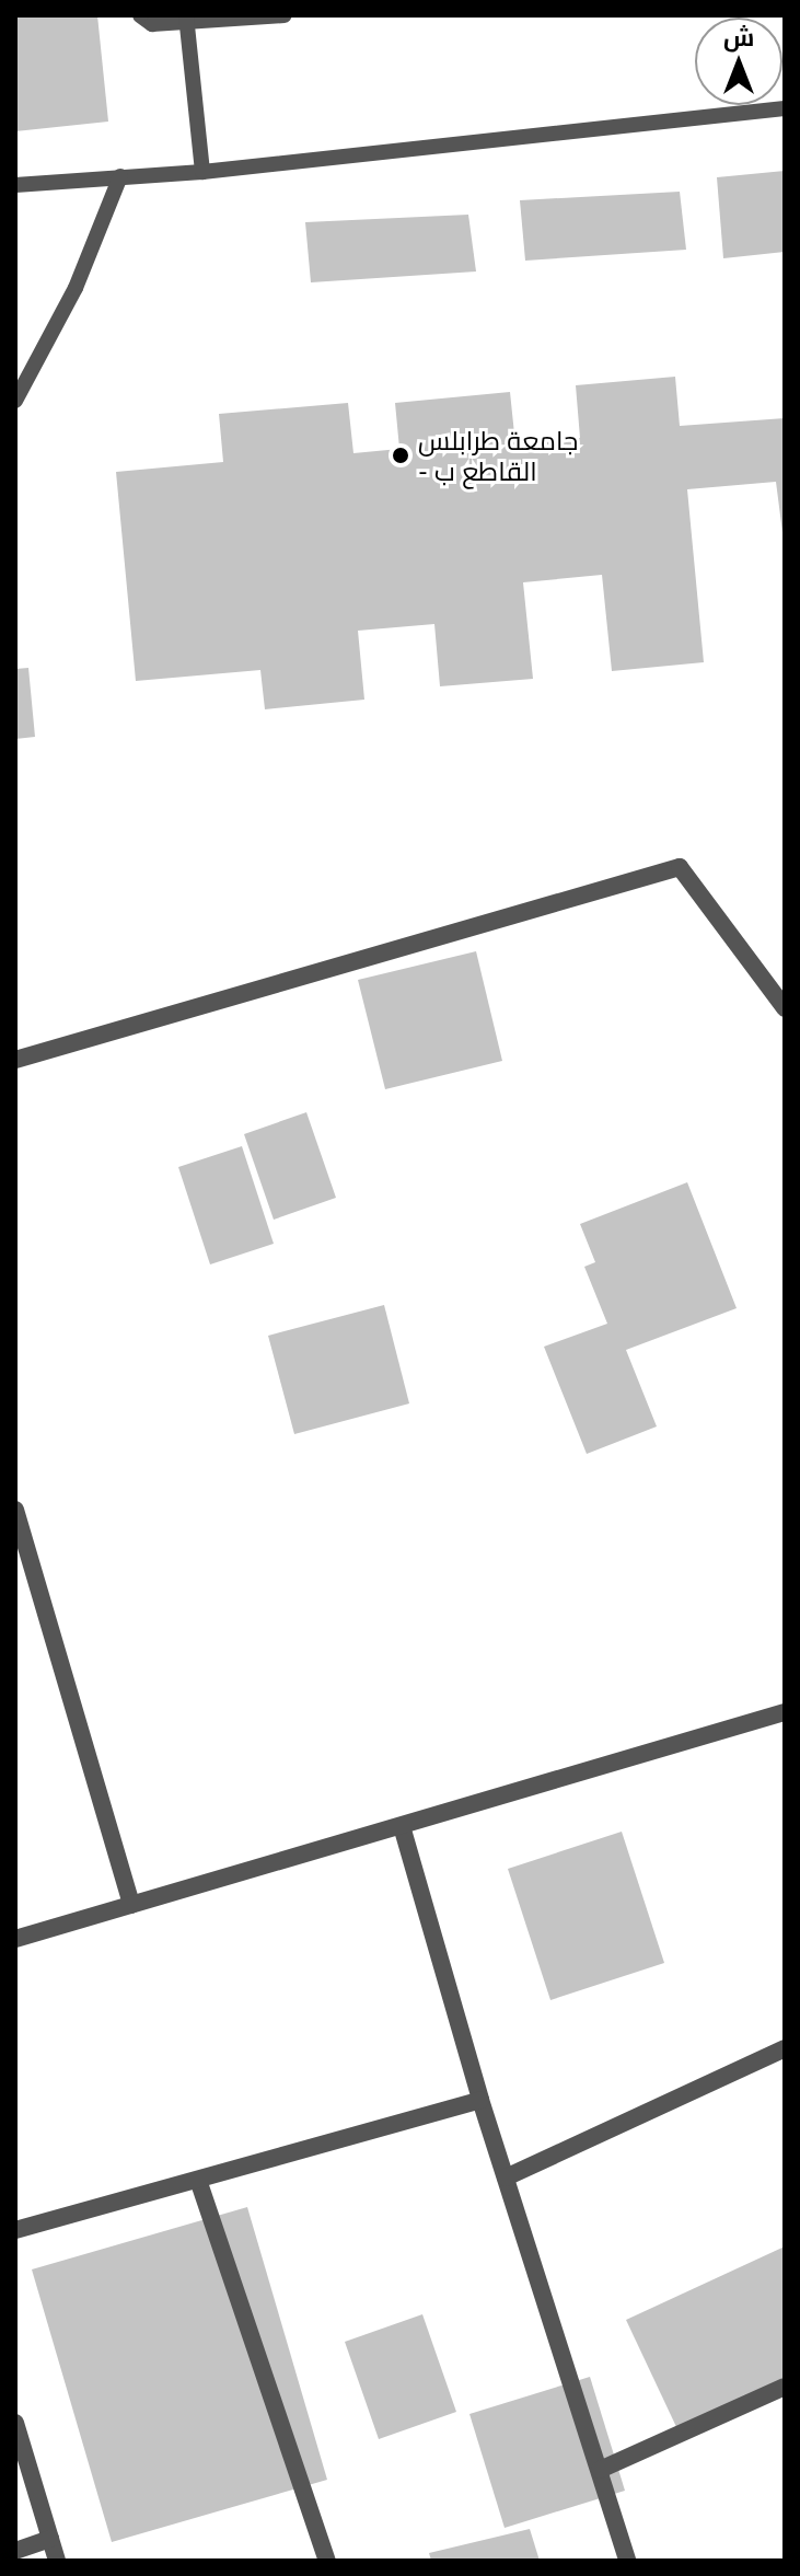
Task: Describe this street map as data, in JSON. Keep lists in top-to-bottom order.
{
  "places": ["جامعة طرابلس - القاطع ب"],
  "north": "top"
}
